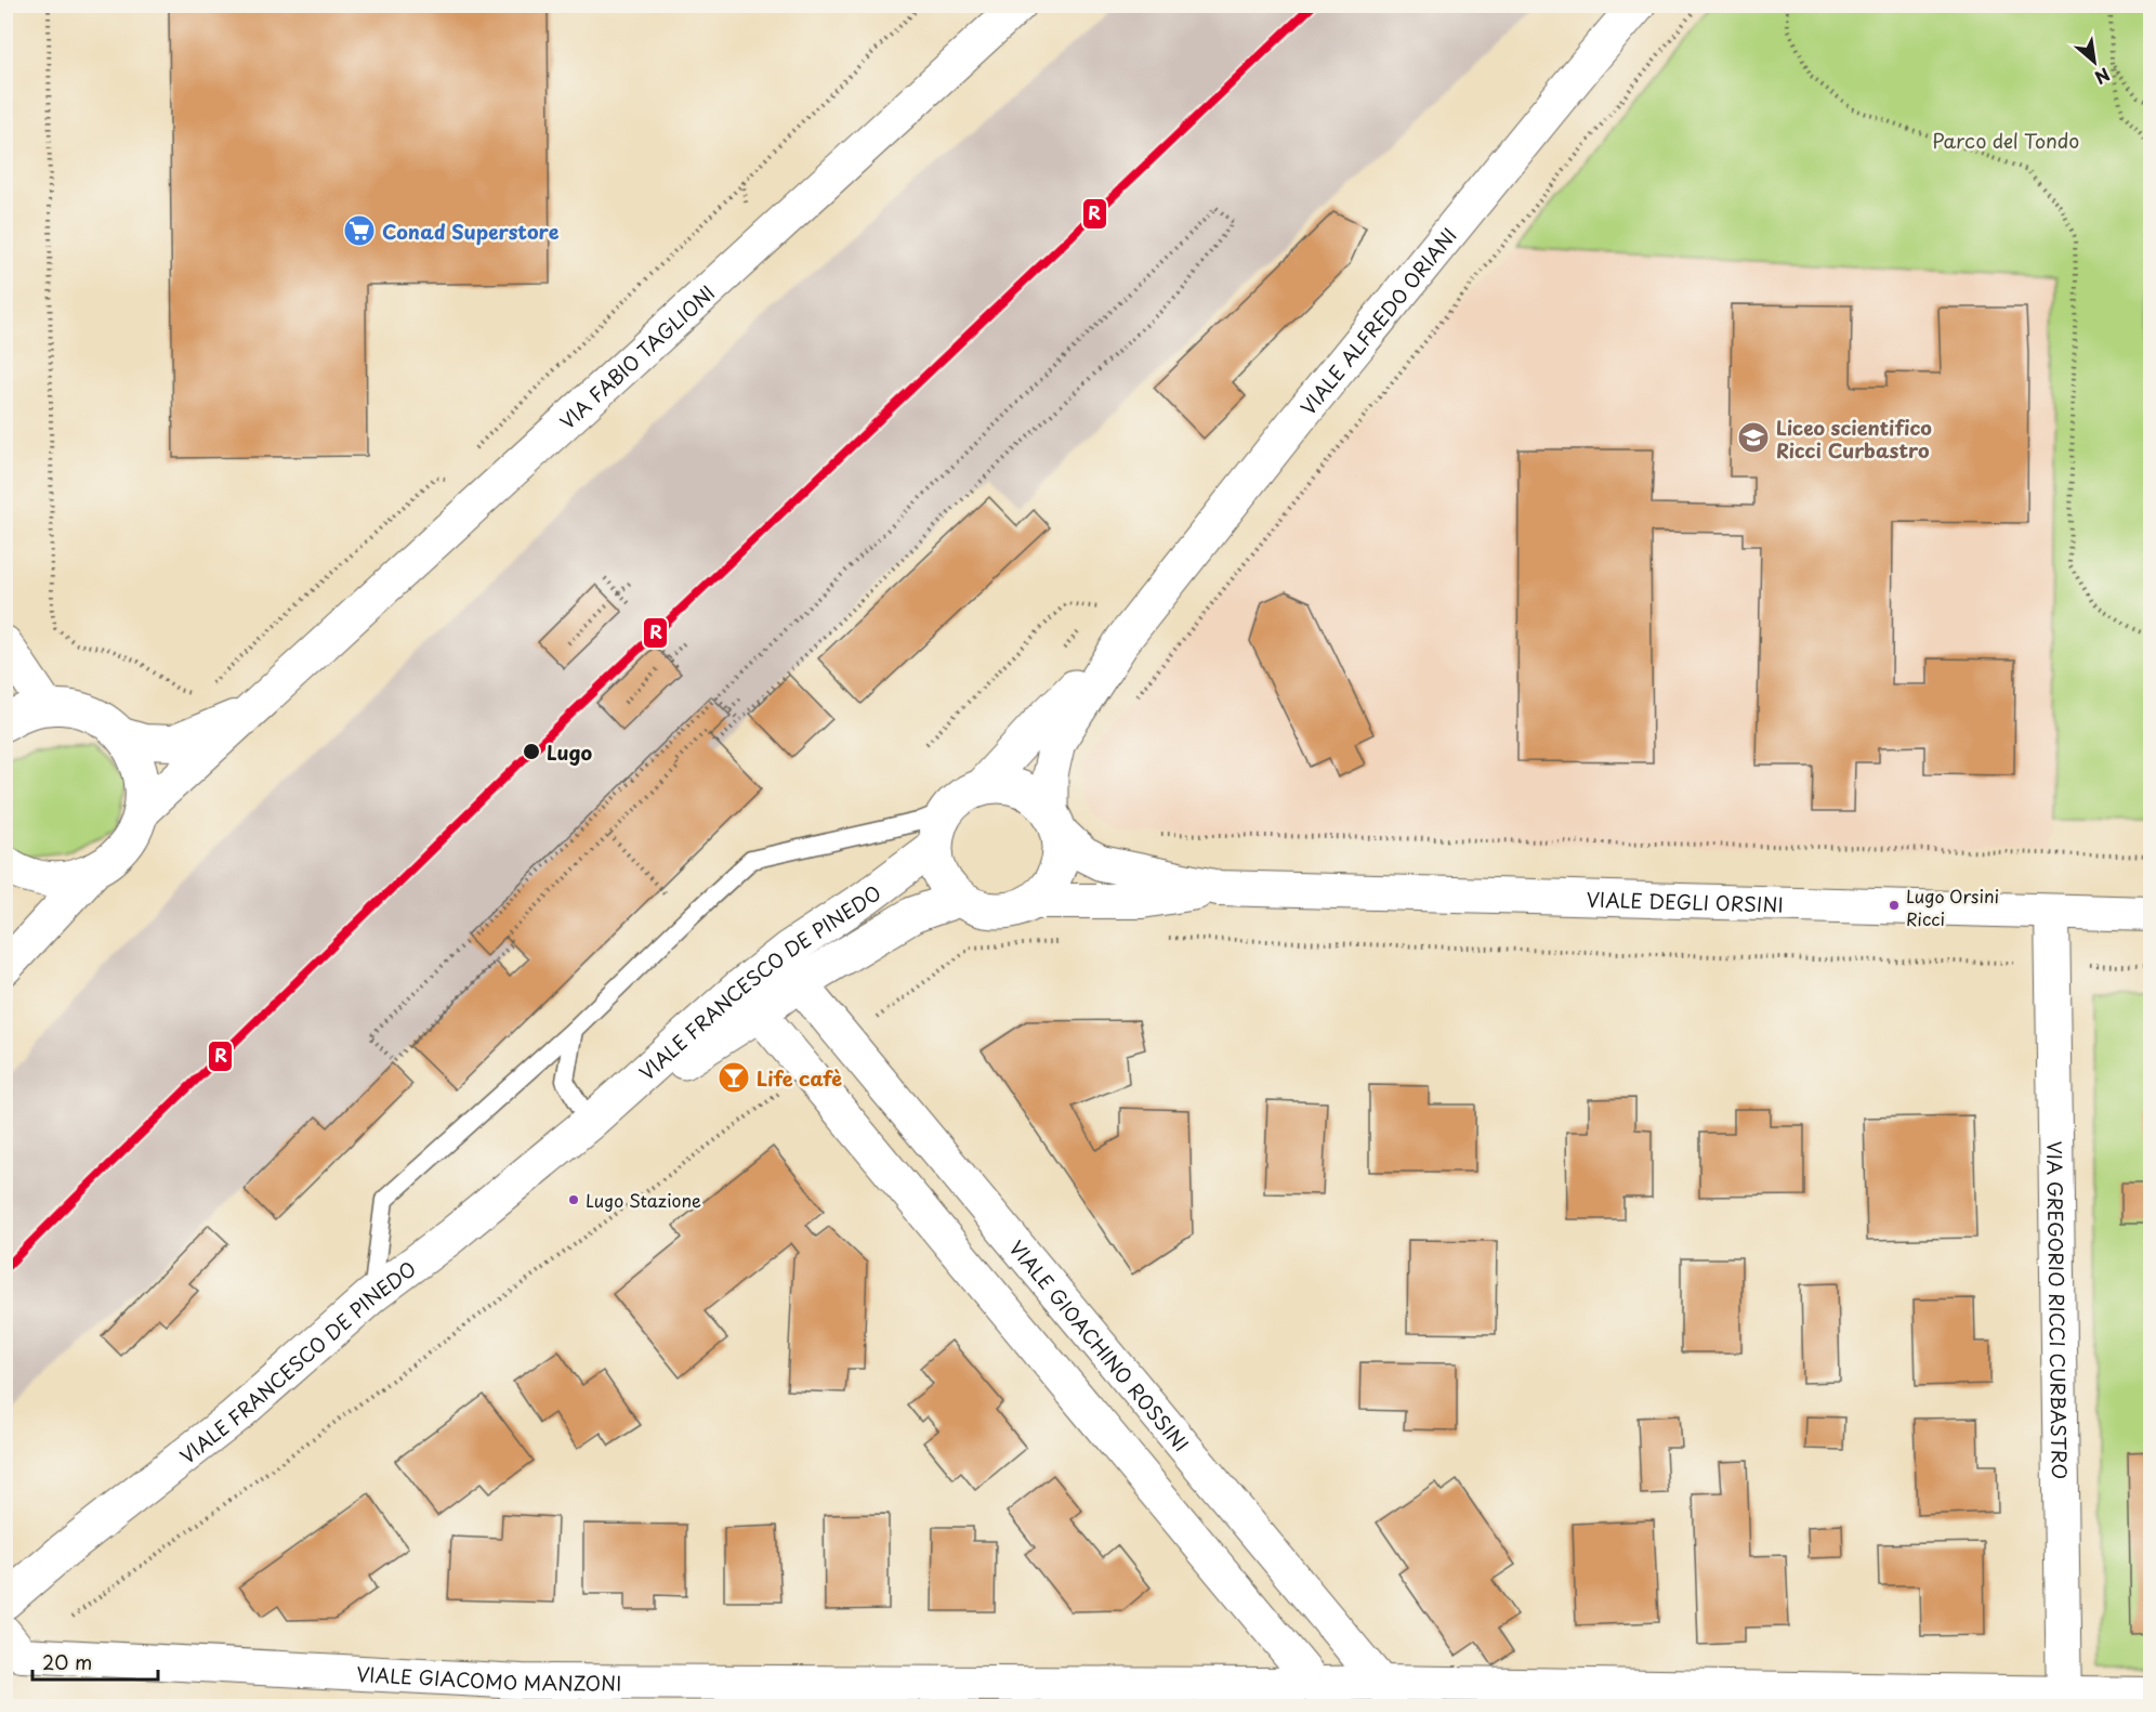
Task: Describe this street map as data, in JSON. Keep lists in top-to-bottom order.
{
  "streets": {
    "main road": ["VIALE ALFREDO ORIANI", "VIALE FRANCESCO DE PINEDO"],
    "street": [
      "VIA FABIO TAGLIONI",
      "VIALE DEGLI ORSINI",
      "VIA GREGORIO RICCI CURBASTRO",
      "VIALE GIOACHINO ROSSINI",
      "VIALE GIACOMO MANZONI"
    ]
  },
  "crossings": [
    ["VIALE ALFREDO ORIANI", "VIALE DEGLI ORSINI"],
    ["VIALE ALFREDO ORIANI", "VIALE FRANCESCO DE PINEDO"],
    ["VIALE DEGLI ORSINI", "VIALE FRANCESCO DE PINEDO"],
    ["VIALE DEGLI ORSINI", "VIA GREGORIO RICCI CURBASTRO"],
    ["VIALE FRANCESCO DE PINEDO", "VIALE GIOACHINO ROSSINI"],
    ["VIA GREGORIO RICCI CURBASTRO", "VIALE GIACOMO MANZONI"],
    ["VIALE GIOACHINO ROSSINI", "VIALE GIACOMO MANZONI"]
  ],
  "parks": ["Parco del Tondo"],
  "places": {
    "supermarket": ["Conad Superstore"],
    "school or university": ["Liceo scientifico Ricci Curbastro"],
    "other": ["Lugo", "Lugo Orsini Ricci", "Lugo Stazione"],
    "bar": ["Life cafè"]
  },
  "lines": ["transit line R"],
  "scale_bar": "20 m",
  "north": "bottom right"
}
